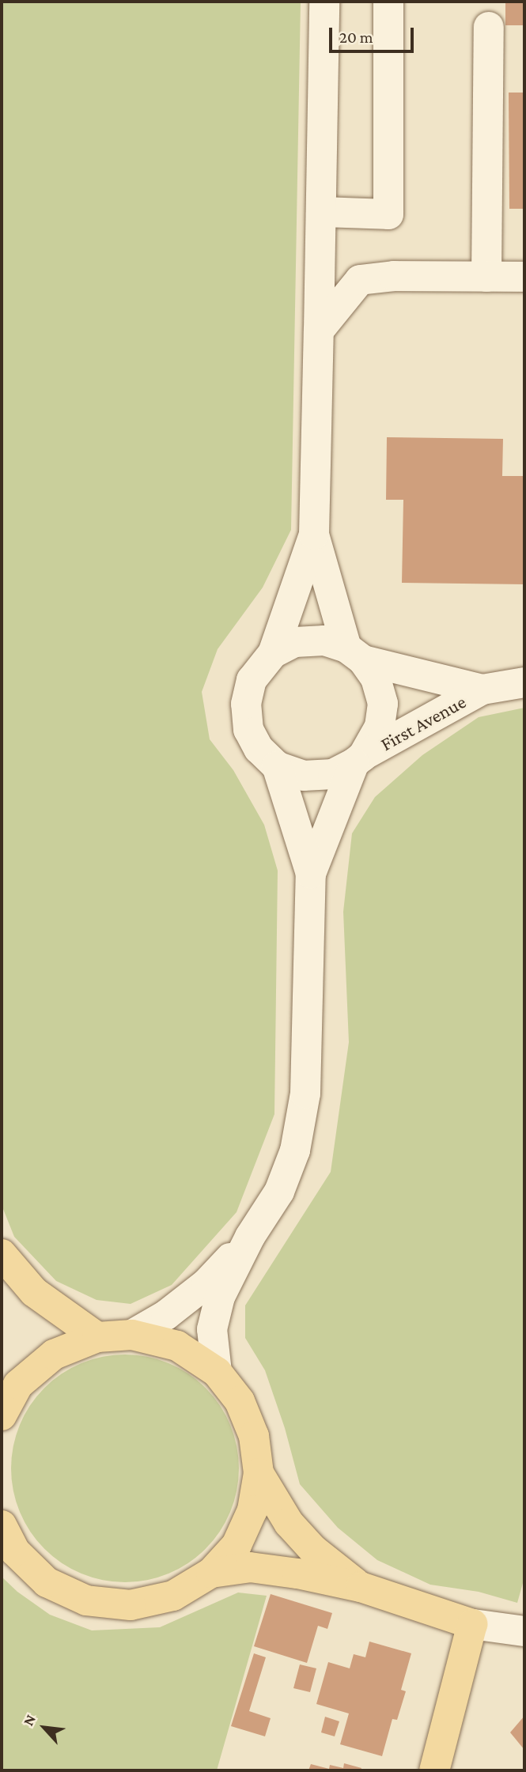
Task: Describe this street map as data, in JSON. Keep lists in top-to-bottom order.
{
  "streets": {
    "street": ["First Avenue"]
  },
  "scale_bar": "20 m",
  "north": "top left"
}
